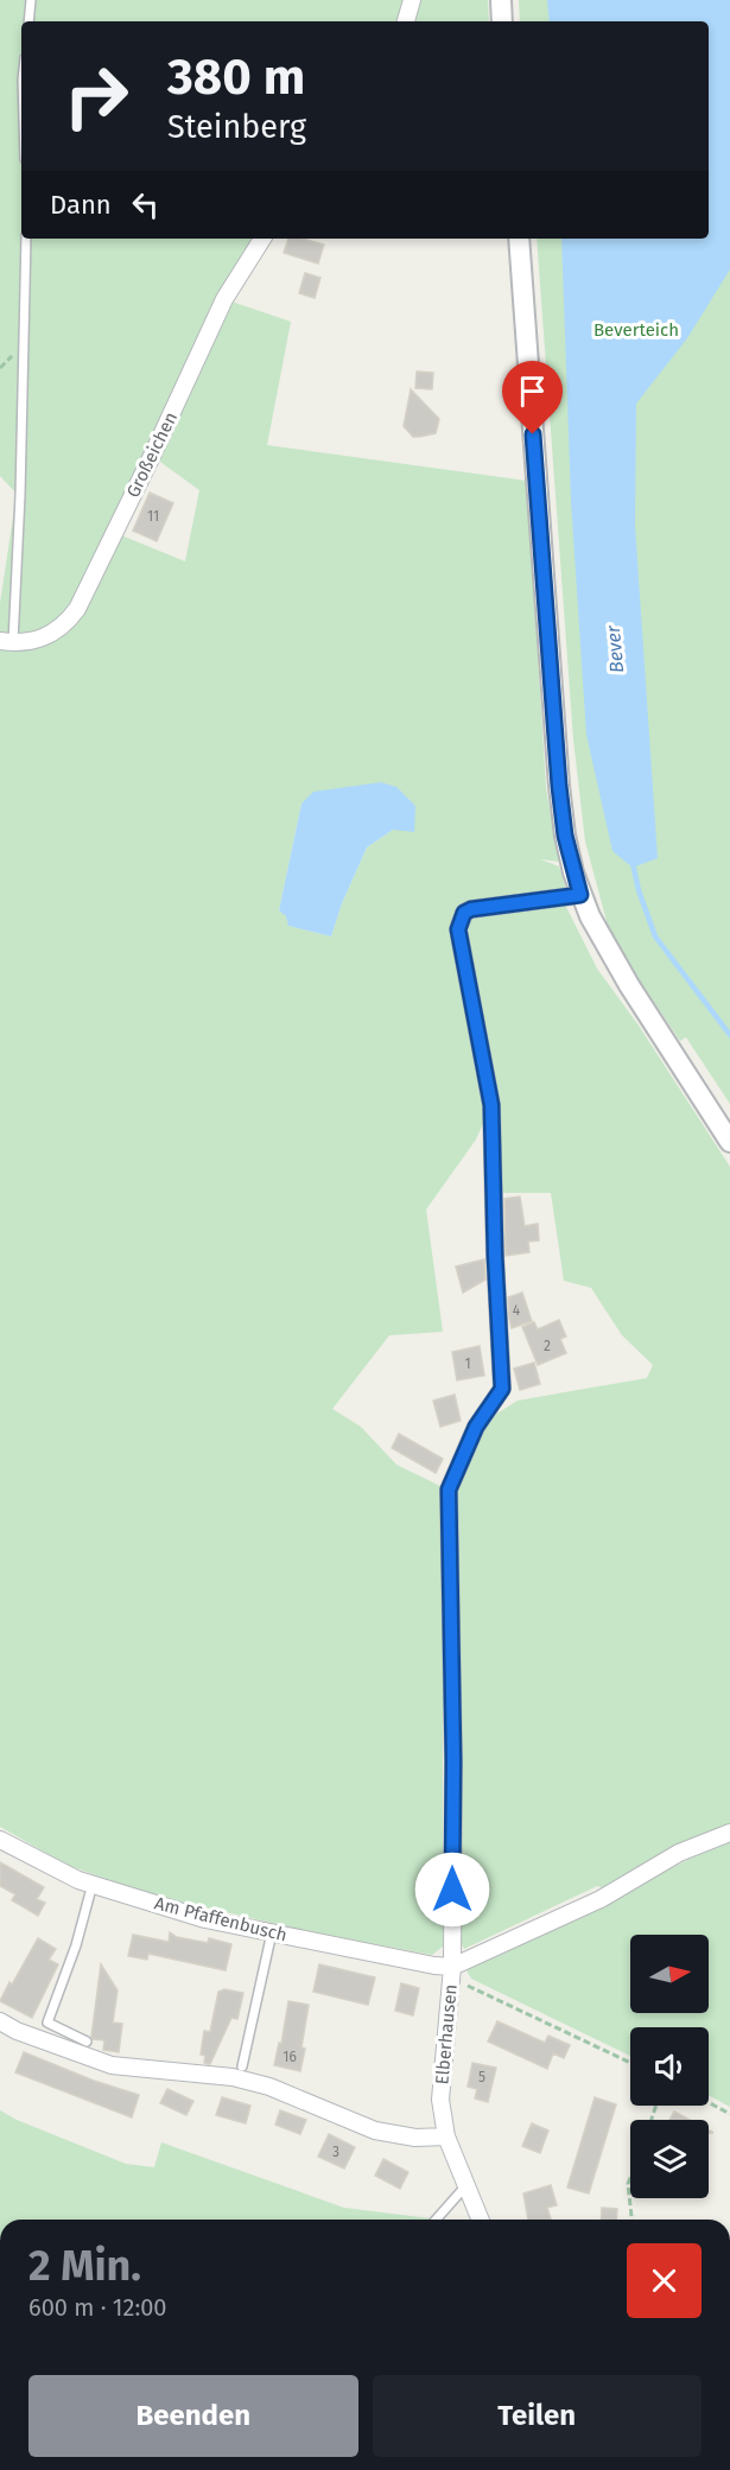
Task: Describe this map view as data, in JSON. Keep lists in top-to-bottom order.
{
  "streets": {
    "street": ["Großeichen", "Am Pfaffenbusch", "Elberhausen"]
  },
  "crossings": [
    ["Am Pfaffenbusch", "Elberhausen"]
  ],
  "water": ["Bever"],
  "parks": ["Beverteich"],
  "house_numbers": [
    "11",
    "4",
    "2",
    "1",
    "16",
    "5",
    "3"
  ],
  "north": "right",
  "page": {
    "turn": ["380 m", "Steinberg"],
    "then": "Dann",
    "heading": ["2 Min.", "600 m · 12:00"],
    "buttons": ["Beenden", "Teilen"]
  }
}
